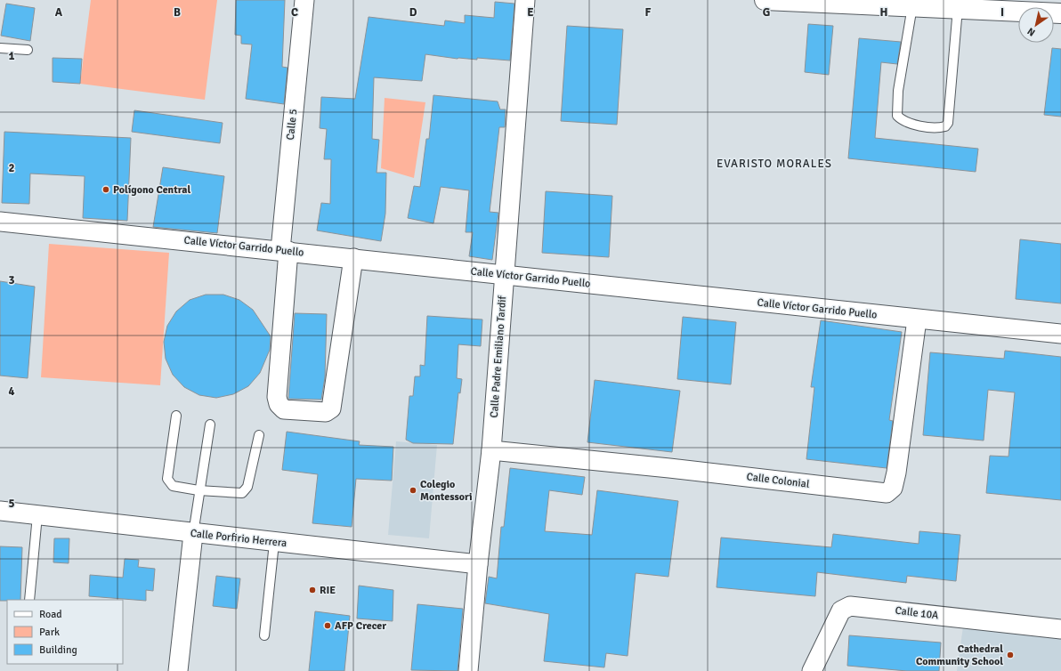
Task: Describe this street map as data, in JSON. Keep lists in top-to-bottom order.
{
  "streets": {
    "street": [
      "Calle 5",
      "Calle Víctor Garrido Puello",
      "Calle Padre Emiliano Tardif",
      "Calle Colonial",
      "Calle Porfirio Herrera",
      "Calle 10A"
    ]
  },
  "crossings": [
    ["Calle 5", "Calle Víctor Garrido Puello"],
    ["Calle Víctor Garrido Puello", "Calle Padre Emiliano Tardif"],
    ["Calle Víctor Garrido Puello", "Calle Colonial"],
    ["Calle Padre Emiliano Tardif", "Calle Colonial"],
    ["Calle Padre Emiliano Tardif", "Calle Porfirio Herrera"]
  ],
  "districts": ["EVARISTO MORALES"],
  "places": [
    "Polígono Central",
    "Colegio Montessori",
    "RIE",
    "AFP Crecer",
    "Cathedral Community School"
  ],
  "legend": ["Road", "Park", "Building"],
  "north": "bottom left",
  "grid": {
    "columns": [
      "A",
      "B",
      "C",
      "D",
      "E",
      "F",
      "G",
      "H",
      "I"
    ],
    "rows": [
      "1",
      "2",
      "3",
      "4",
      "5"
    ]
  }
}
